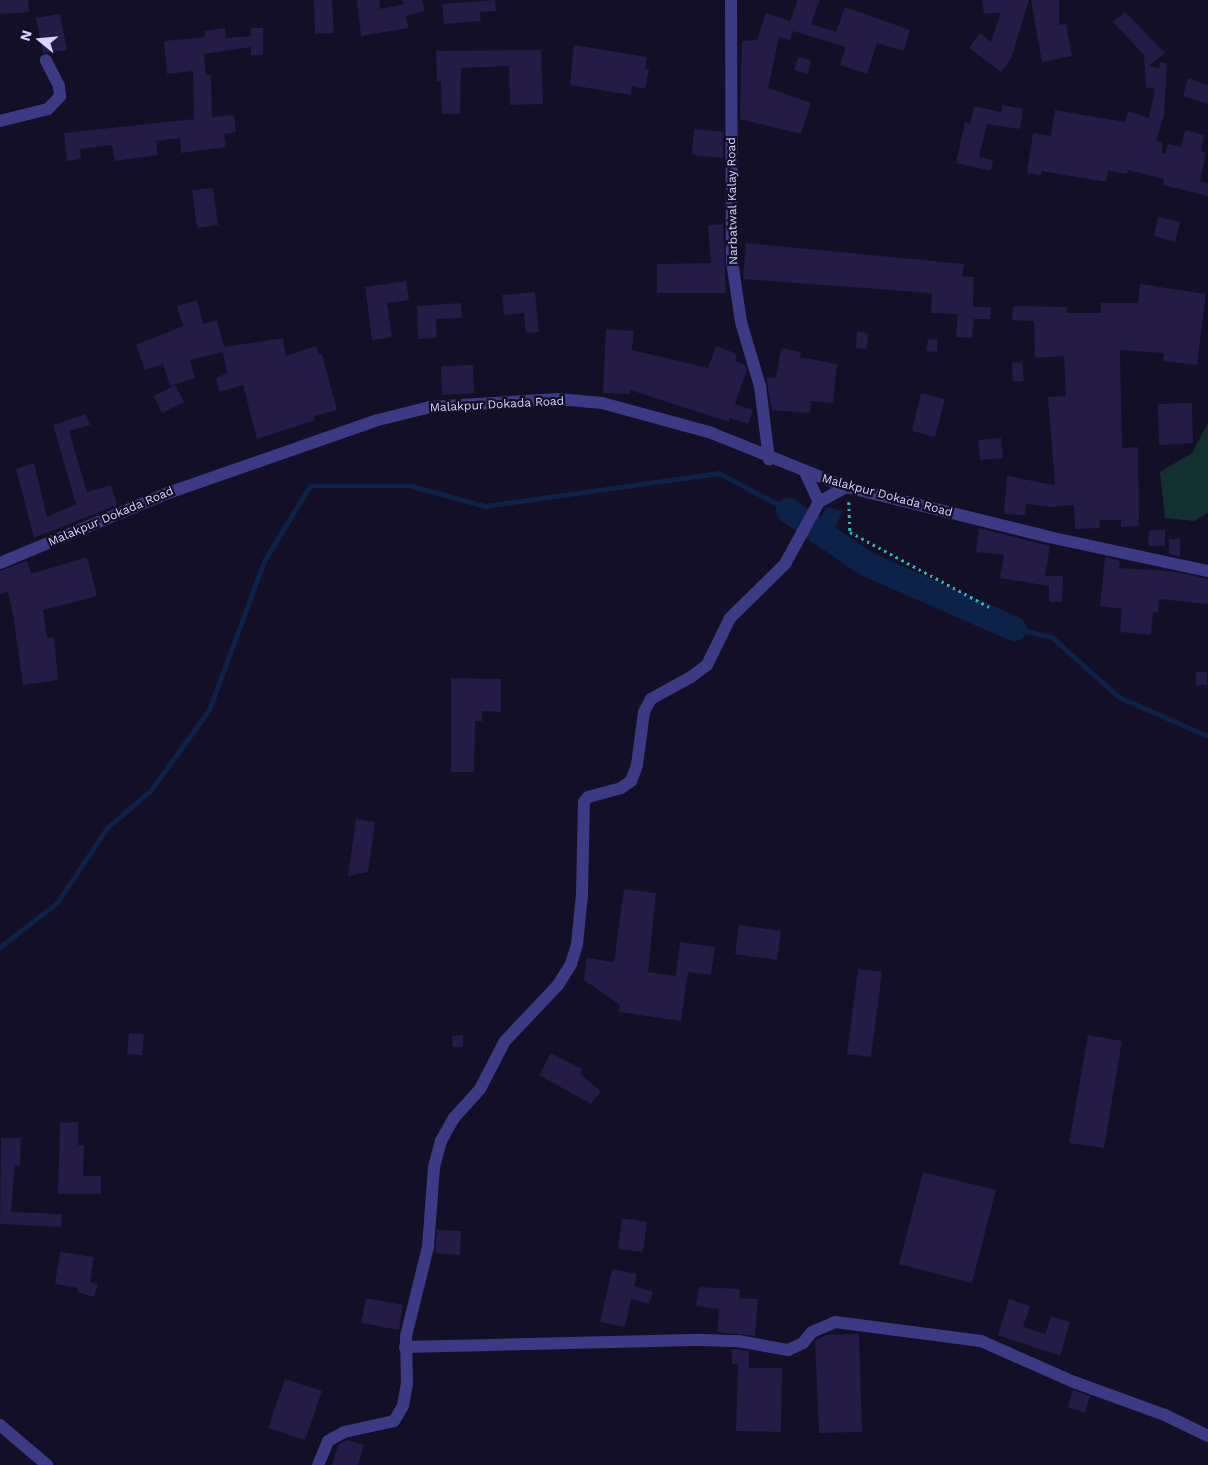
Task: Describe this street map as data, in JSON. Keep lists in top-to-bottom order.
{
  "streets": {
    "street": ["Narbatwal Kalay Road", "Malakpur Dokada Road"]
  },
  "crossings": [
    ["Narbatwal Kalay Road", "Malakpur Dokada Road"]
  ],
  "north": "left"
}
